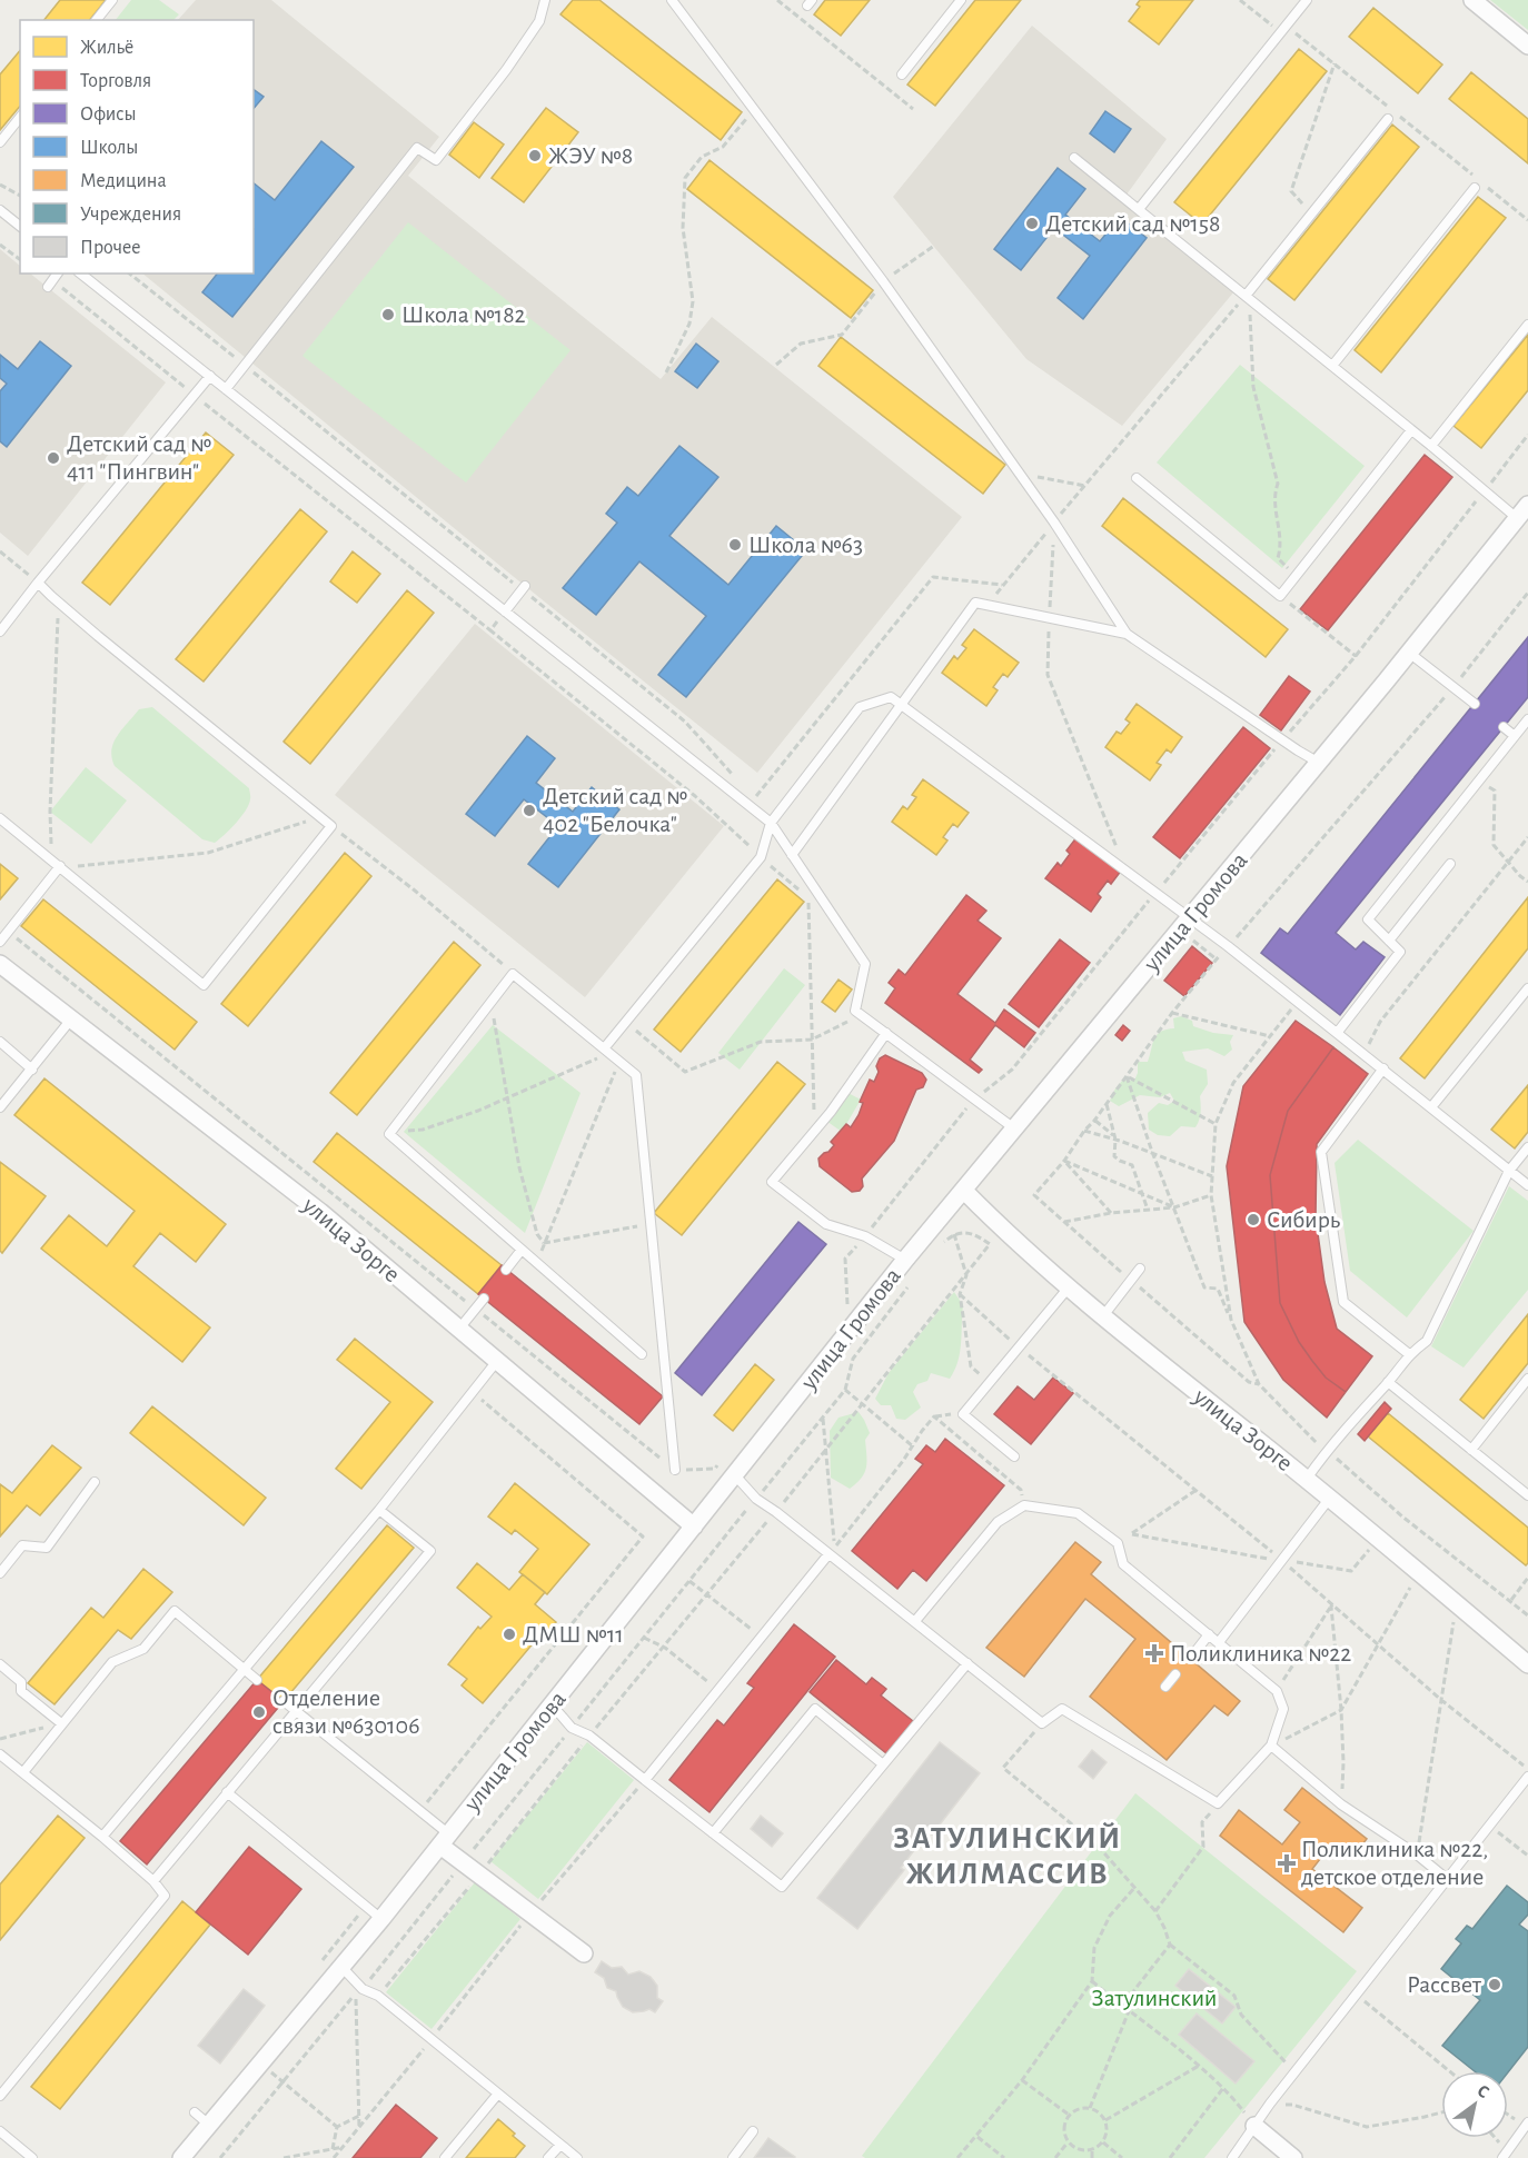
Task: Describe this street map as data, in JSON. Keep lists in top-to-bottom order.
{
  "streets": {
    "street": ["улица Громова", "улица Зорге"]
  },
  "crossings": [
    ["улица Громова", "улица Зорге"]
  ],
  "districts": ["ЗАТУЛИНСКИЙ ЖИЛМАССИВ"],
  "parks": ["Затулинский"],
  "places": {
    "other": [
      "ЖЭУ №8",
      "Детский сад №158",
      "Школа №182",
      "Детский сад № 411 \"Пингвин\"",
      "Школа №63",
      "Детский сад № 402 \"Белочка\"",
      "Сибирь",
      "ДМШ №11",
      "Отделение связи №630106",
      "Рассвет"
    ],
    "health": ["Поликлиника №22", "Поликлиника №22, детское отделение"]
  },
  "legend": [
    "Жильё",
    "Торговля",
    "Офисы",
    "Школы",
    "Медицина",
    "Учреждения",
    "Прочее"
  ],
  "north": "top right"
}
